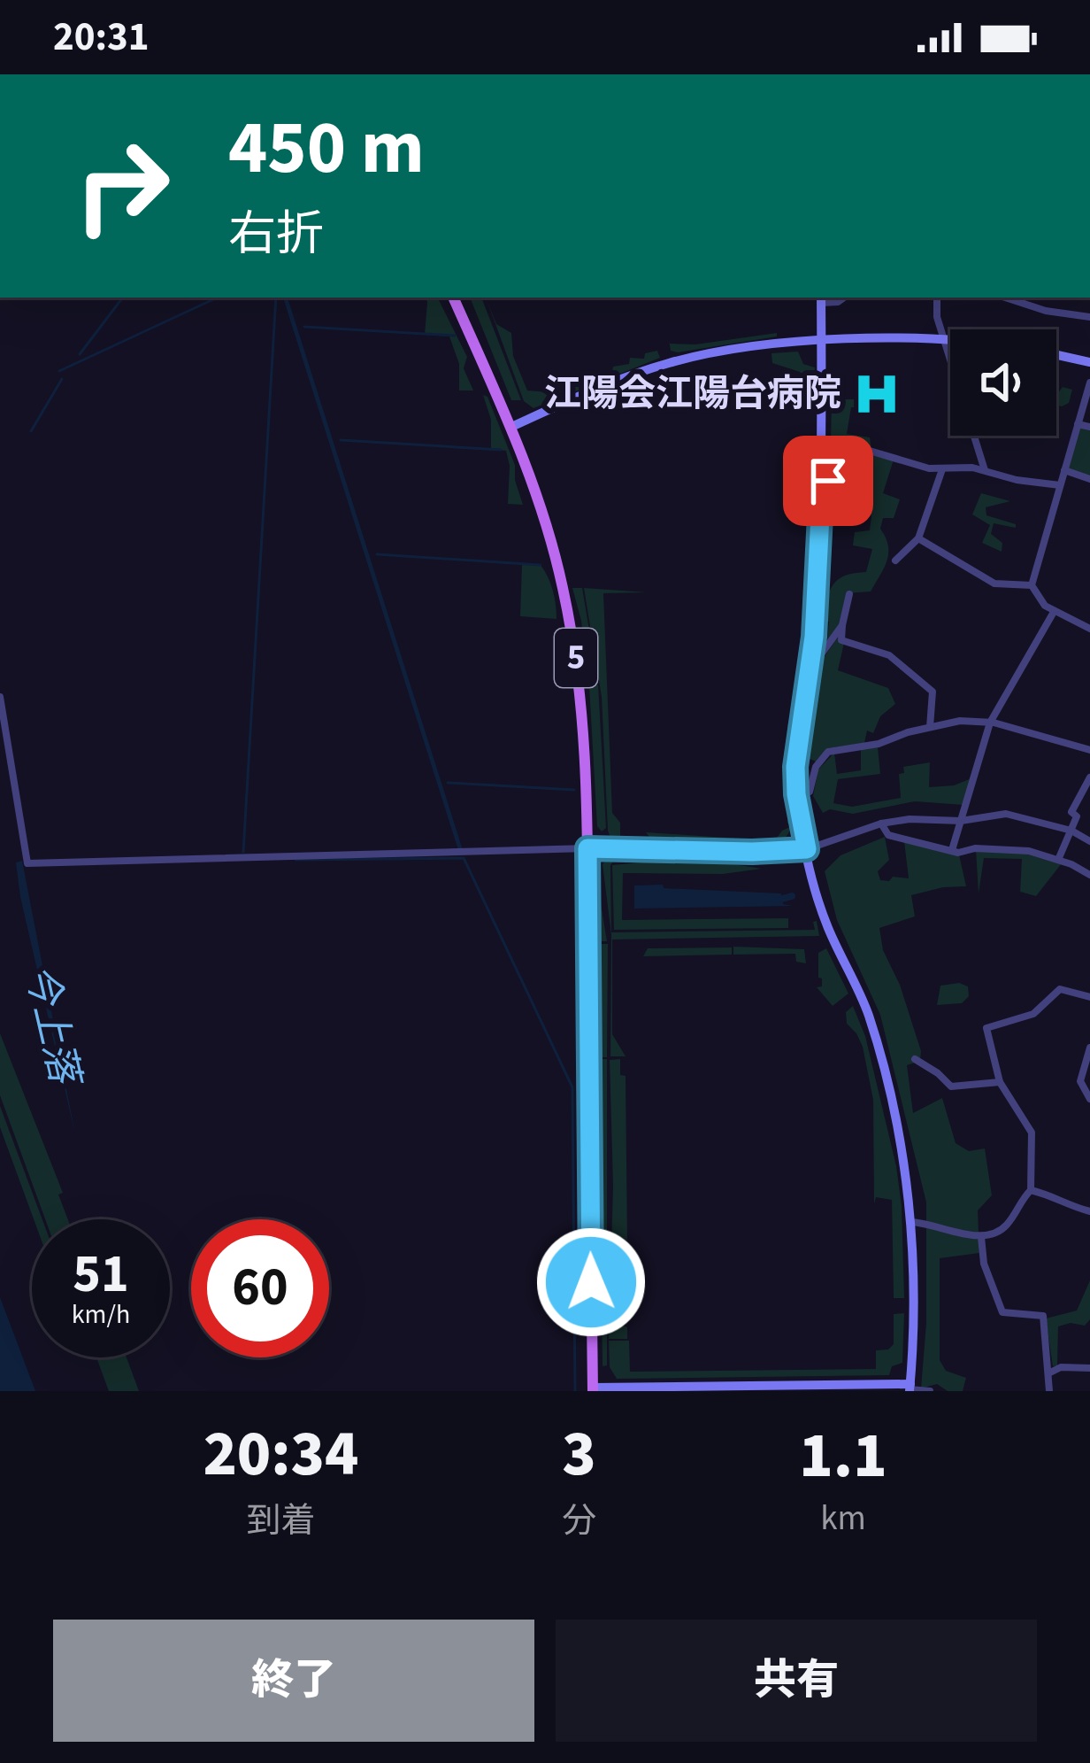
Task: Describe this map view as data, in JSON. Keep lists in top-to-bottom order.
{
  "streets": {
    "main road": ["5"]
  },
  "water": ["今上落"],
  "places": {
    "hospital": ["江陽会江陽台病院"]
  },
  "page": {
    "status": "20:31",
    "turn": ["450 m", "右折"],
    "speed": "51 km/h",
    "limit": "60",
    "eta": [
      "20:34",
      "到着",
      "3",
      "分",
      "1.1",
      "km"
    ],
    "buttons": ["終了", "共有"]
  }
}
